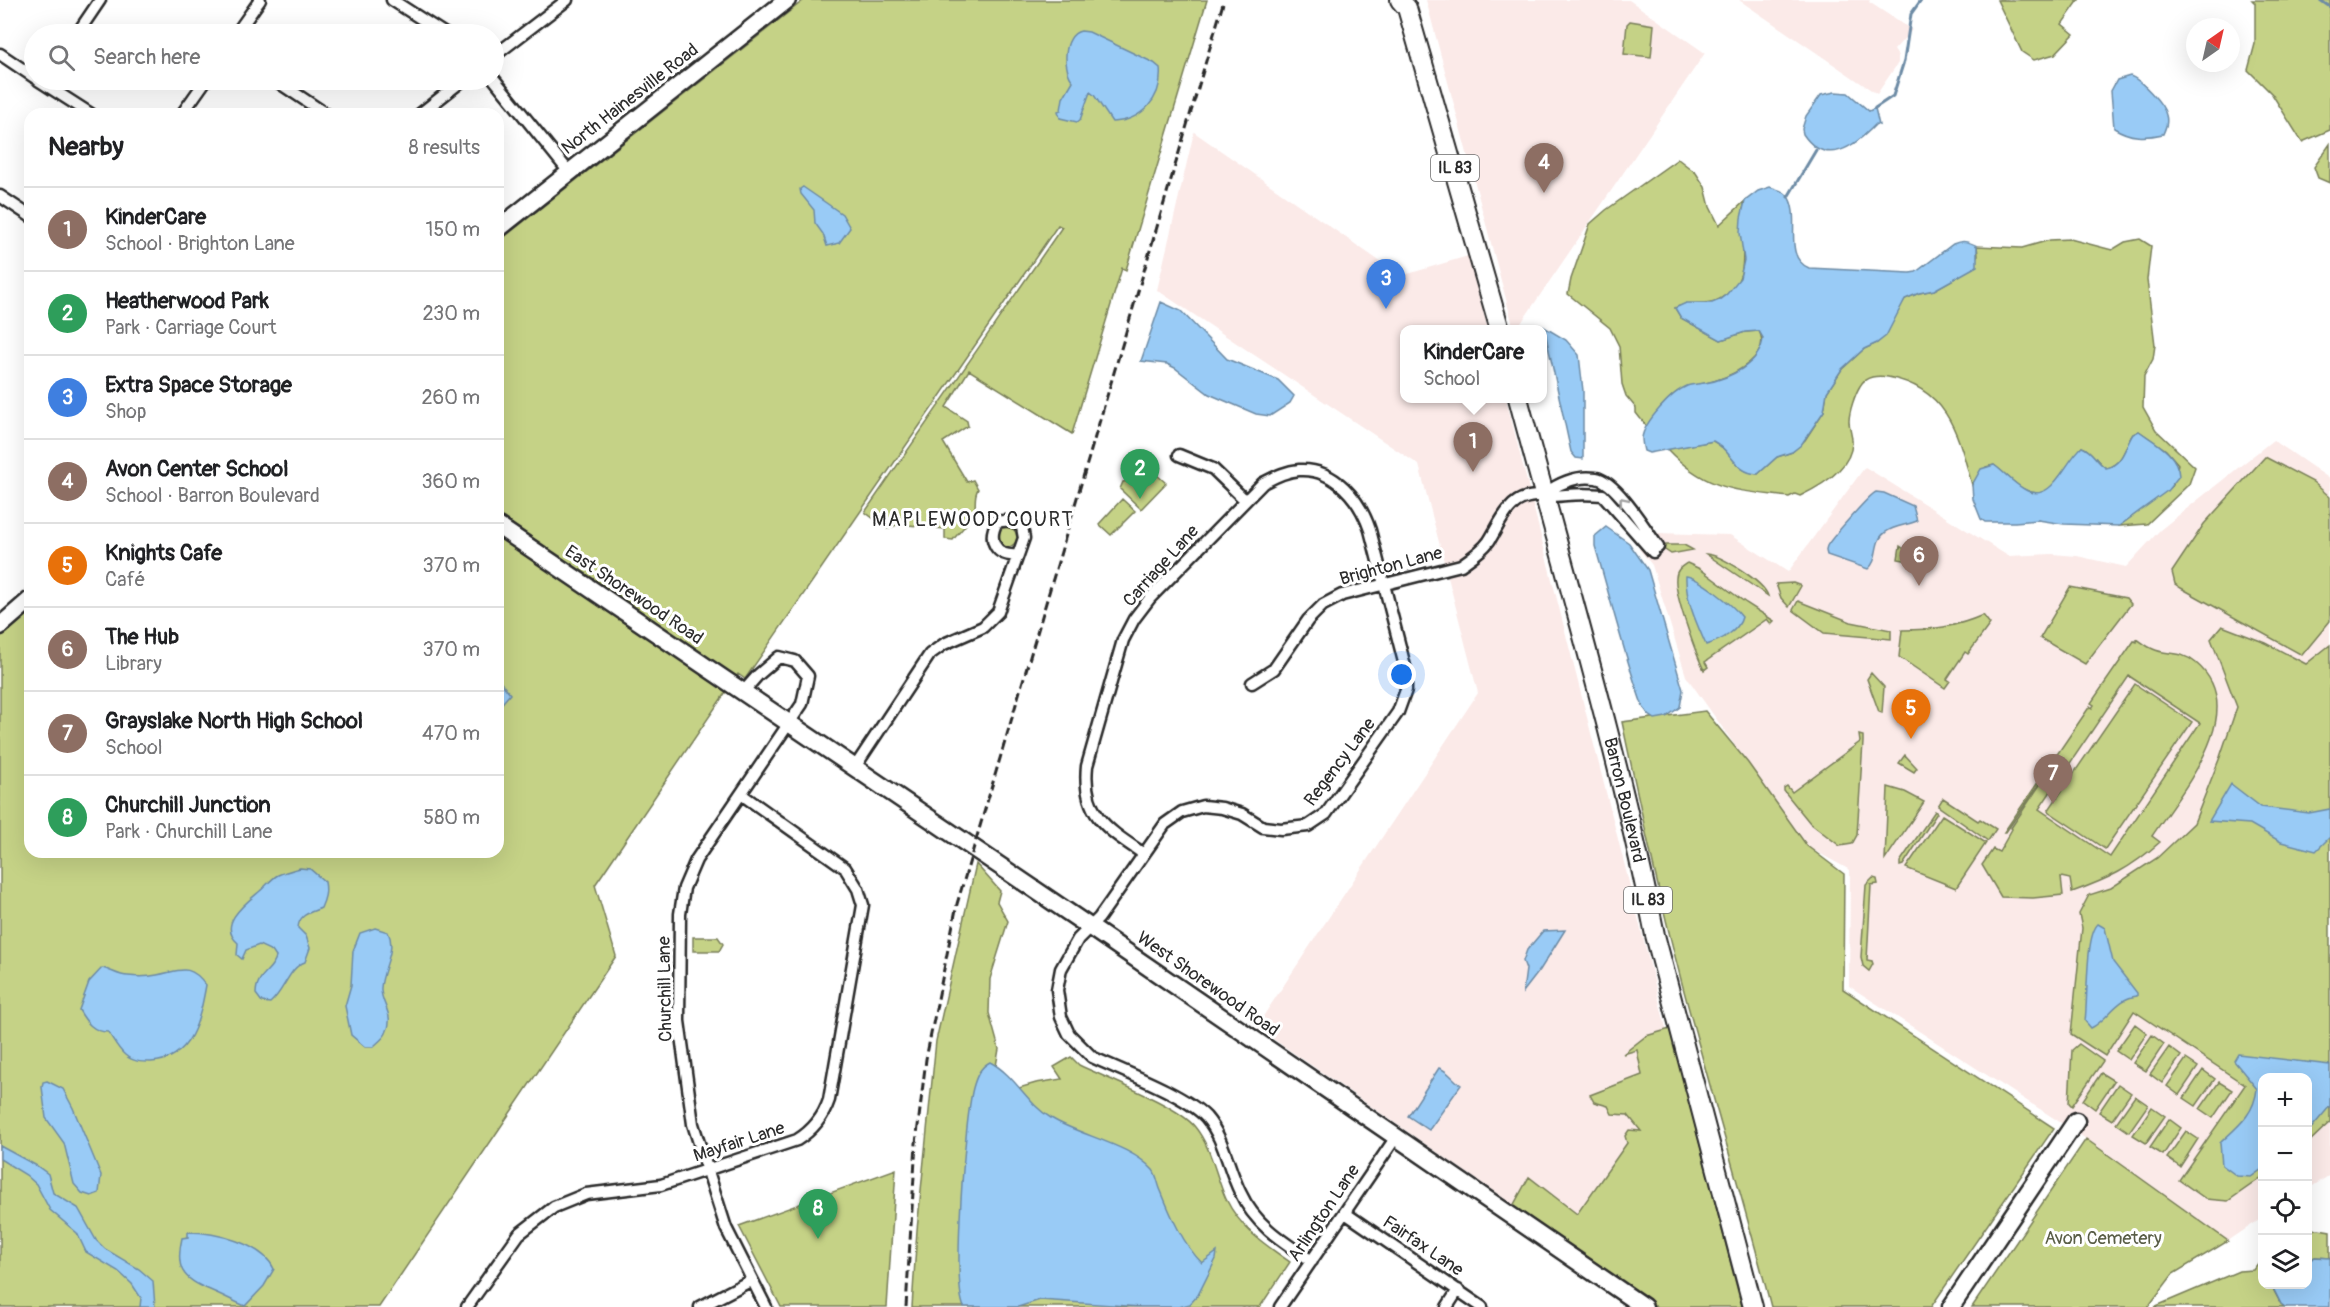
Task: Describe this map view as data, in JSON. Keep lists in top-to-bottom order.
{
  "streets": {
    "main road": [
      "North Hainesville Road",
      "IL 83",
      "East Shorewood Road",
      "Barron Boulevard",
      "West Shorewood Road"
    ],
    "street": [
      "Carriage Lane",
      "Brighton Lane",
      "Regency Lane",
      "Churchill Lane",
      "Mayfair Lane",
      "Arlington Lane",
      "Fairfax Lane"
    ]
  },
  "crossings": [
    ["Carriage Lane", "Brighton Lane"],
    ["Carriage Lane", "Regency Lane"],
    ["Brighton Lane", "Regency Lane"],
    ["Brighton Lane", "Barron Boulevard"],
    ["East Shorewood Road", "West Shorewood Road"],
    ["East Shorewood Road", "Churchill Lane"],
    ["Regency Lane", "West Shorewood Road"],
    ["Regency Lane", "Arlington Lane"],
    ["West Shorewood Road", "Churchill Lane"],
    ["West Shorewood Road", "Arlington Lane"],
    ["Churchill Lane", "Mayfair Lane"],
    ["Arlington Lane", "Fairfax Lane"]
  ],
  "districts": ["MAPLEWOOD COURT"],
  "parks": ["Avon Cemetery"],
  "north": "top right",
  "page": {
    "search": "Search here",
    "heading": ["Nearby", "8 results"],
    "pins": [
      "4",
      "3",
      "1",
      "2",
      "6",
      "5",
      "7",
      "8"
    ],
    "list": [
      {
        "mark": "1",
        "name": "KinderCare",
        "note": "School · Brighton Lane",
        "value": "150 m"
      },
      {
        "mark": "2",
        "name": "Heatherwood Park",
        "note": "Park · Carriage Court",
        "value": "230 m"
      },
      {
        "mark": "3",
        "name": "Extra Space Storage",
        "note": "Shop",
        "value": "260 m"
      },
      {
        "mark": "4",
        "name": "Avon Center School",
        "note": "School · Barron Boulevard",
        "value": "360 m"
      },
      {
        "mark": "5",
        "name": "Knights Cafe",
        "note": "Café",
        "value": "370 m"
      },
      {
        "mark": "6",
        "name": "The Hub",
        "note": "Library",
        "value": "370 m"
      },
      {
        "mark": "7",
        "name": "Grayslake North High School",
        "note": "School",
        "value": "470 m"
      },
      {
        "mark": "8",
        "name": "Churchill Junction",
        "note": "Park · Churchill Lane",
        "value": "580 m"
      }
    ],
    "popup": ["KinderCare", "School"],
    "map_buttons": ["+", "−"]
  }
}
